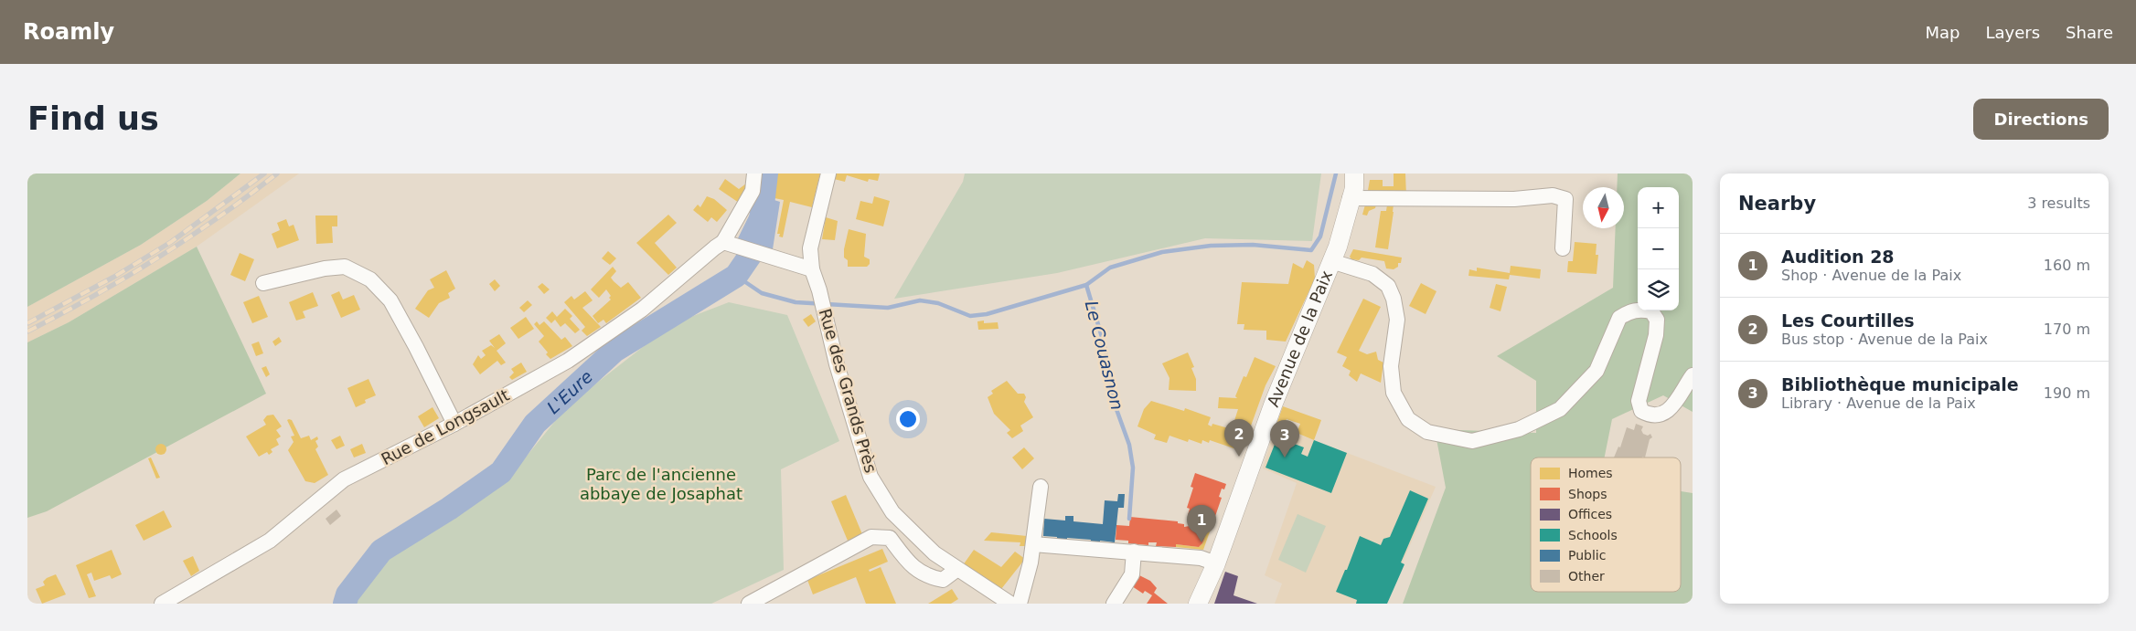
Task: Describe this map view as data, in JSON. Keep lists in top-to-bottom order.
{
  "streets": {
    "main road": ["Avenue de la Paix"],
    "street": ["Rue des Grands Près", "Rue de Longsault"]
  },
  "water": ["Le Couasnon", "L'Eure"],
  "parks": ["Parc de l'ancienne abbaye de Josaphat"],
  "legend": [
    "Homes",
    "Shops",
    "Offices",
    "Schools",
    "Public",
    "Other"
  ],
  "north": "bottom",
  "page": {
    "header": "Roamly",
    "nav": ["Map", "Layers", "Share"],
    "buttons": "Directions",
    "title": "Find us",
    "heading": ["Nearby", "3 results"],
    "map_buttons": ["+", "−"],
    "list": [
      {
        "mark": "1",
        "name": "Audition 28",
        "note": "Shop · Avenue de la Paix",
        "value": "160 m"
      },
      {
        "mark": "2",
        "name": "Les Courtilles",
        "note": "Bus stop · Avenue de la Paix",
        "value": "170 m"
      },
      {
        "mark": "3",
        "name": "Bibliothèque municipale",
        "note": "Library · Avenue de la Paix",
        "value": "190 m"
      }
    ],
    "pins": ["2", "3", "1"]
  }
}
